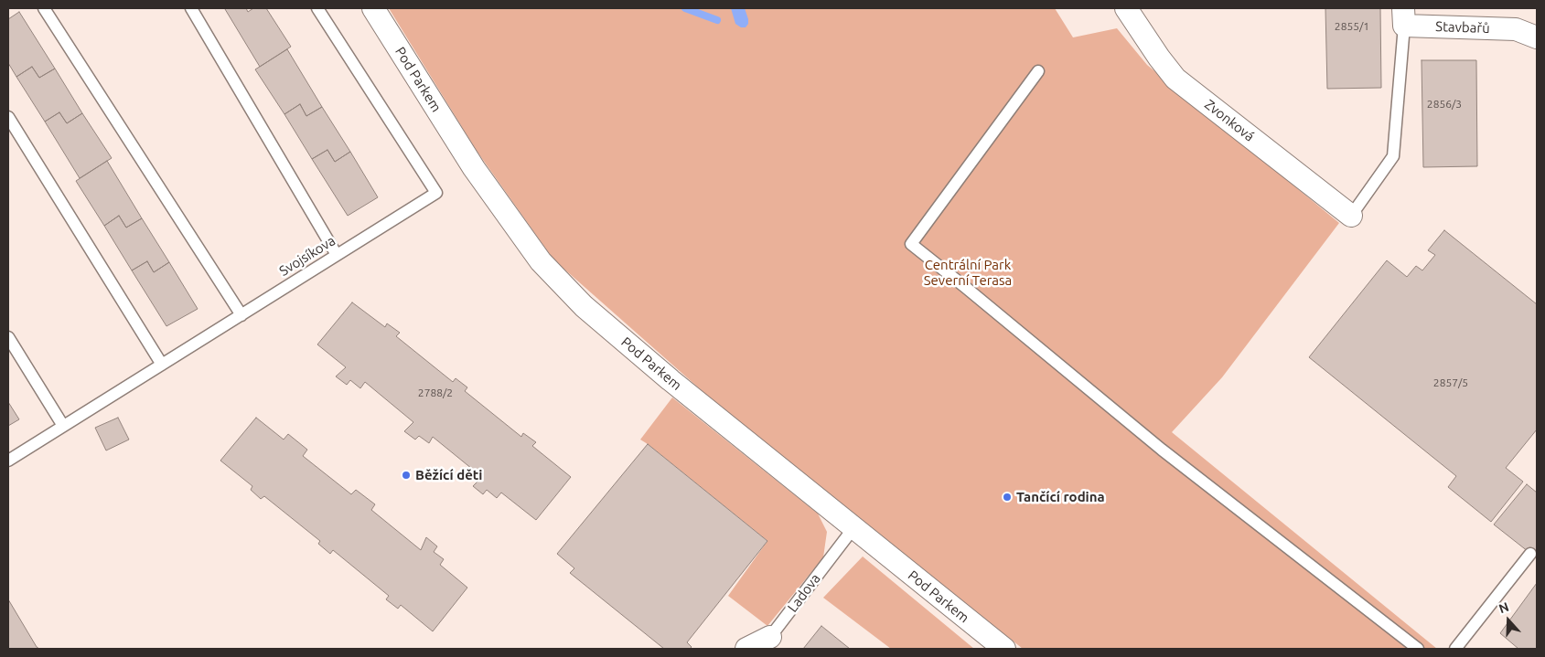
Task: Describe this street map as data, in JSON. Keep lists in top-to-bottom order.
{
  "streets": {
    "street": [
      "Stavbařů",
      "Pod Parkem",
      "Zvonková",
      "Ladova"
    ],
    "lane": ["Svojsíkova"]
  },
  "crossings": [
    ["Pod Parkem", "Ladova"]
  ],
  "parks": ["Centrální Park Severní Terasa"],
  "places": ["Běžící děti", "Tančící rodina"],
  "house_numbers": [
    "2855/1",
    "2856/3",
    "2857/5",
    "2788/2"
  ],
  "north": "top"
}
